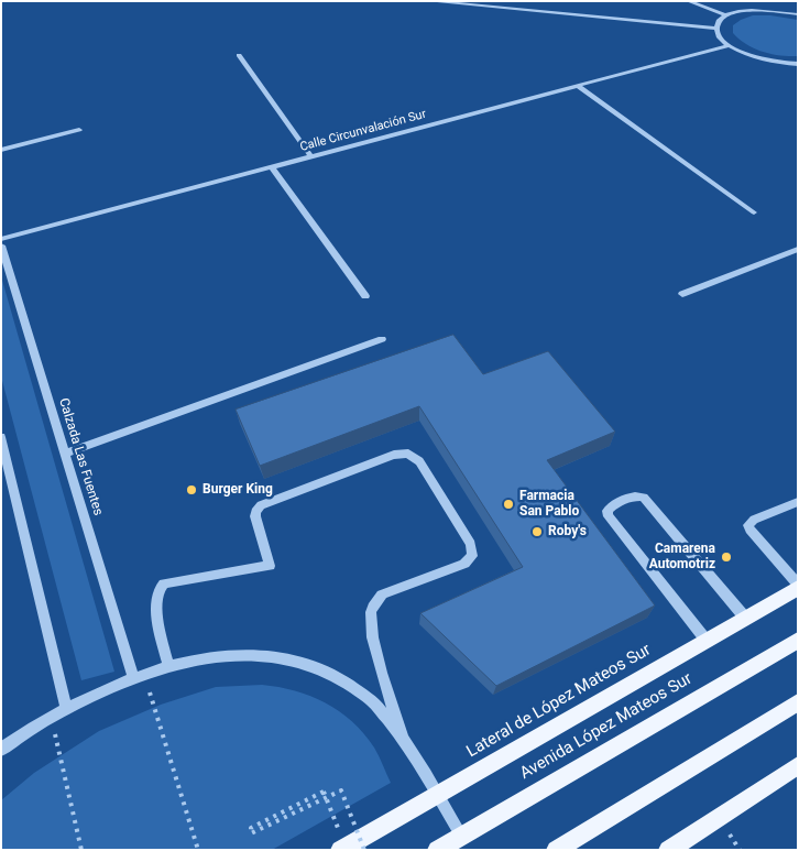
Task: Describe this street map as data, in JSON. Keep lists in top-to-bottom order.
{
  "streets": {
    "main road": ["Lateral de López Mateos Sur", "Avenida López Mateos Sur"],
    "street": ["Calle Circunvalación Sur", "Calzada Las Fuentes"]
  },
  "places": [
    "Burger King",
    "Farmacia San Pablo",
    "Roby's",
    "Camarena Automotriz"
  ]
}
